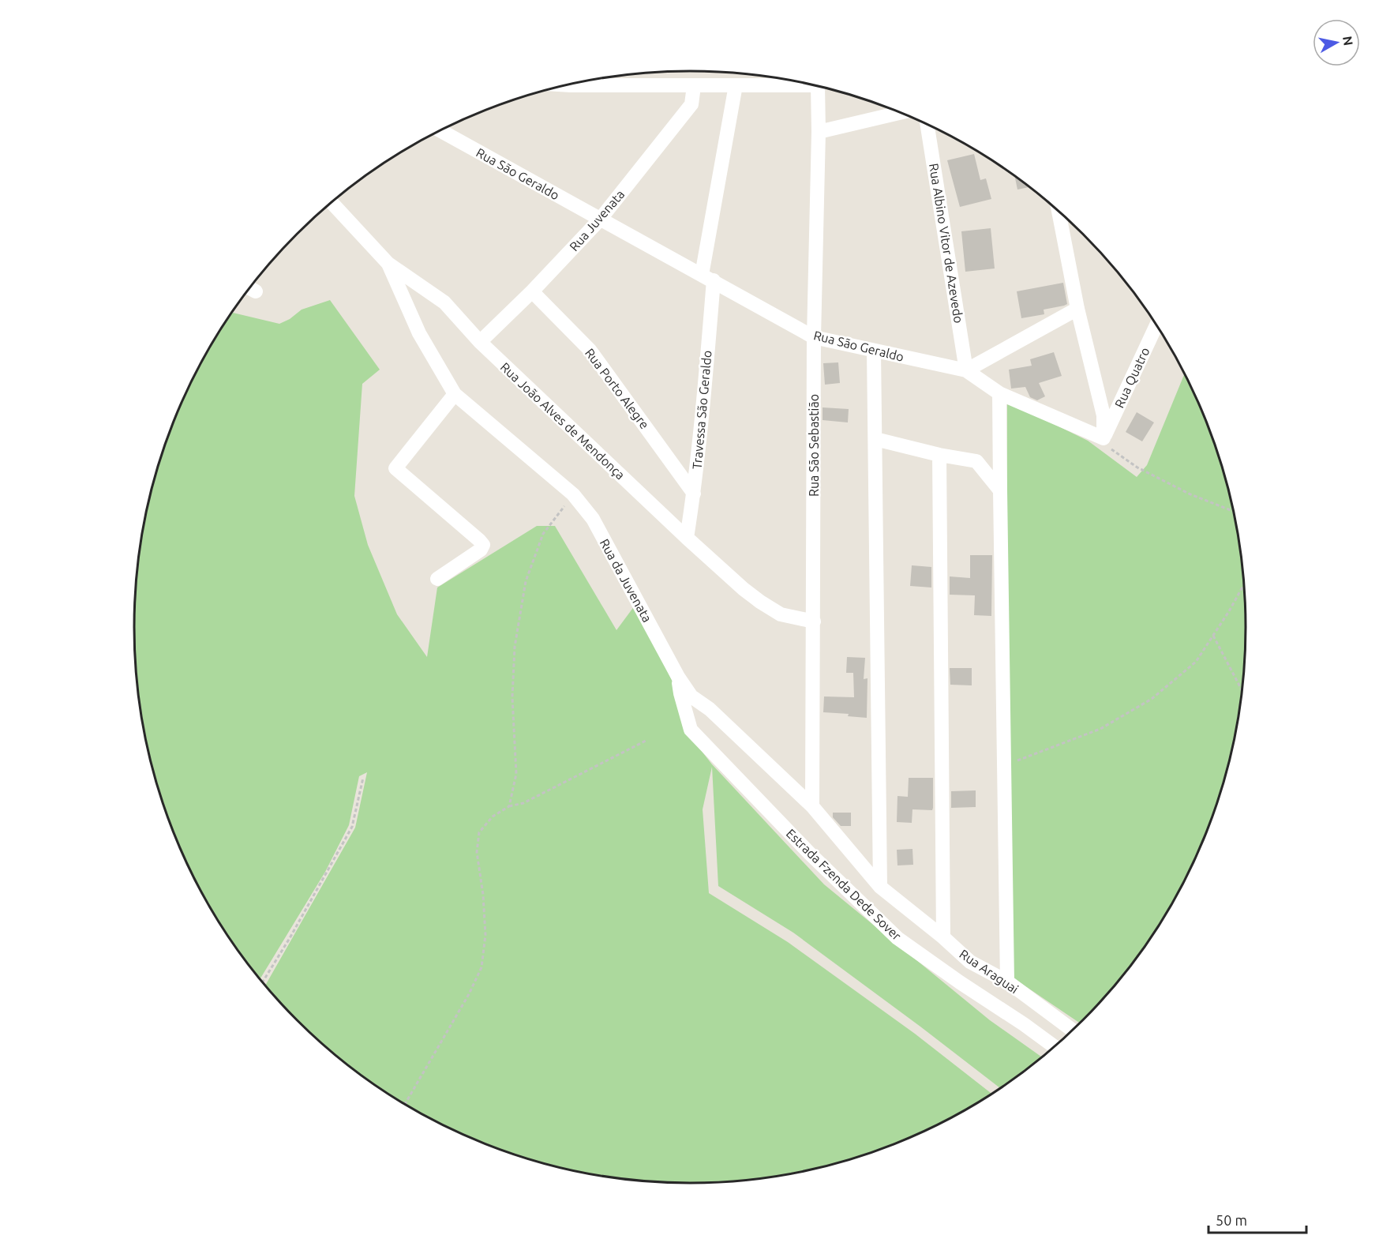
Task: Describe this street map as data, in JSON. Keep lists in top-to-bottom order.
{
  "streets": {
    "street": [
      "Rua São Geraldo",
      "Rua Juvenata",
      "Rua Albino Vitor de Azevedo",
      "Rua Quatro",
      "Rua Porto Alegre",
      "Travessa São Geraldo",
      "Rua João Alves de Mendonça",
      "Rua São Sebastião",
      "Rua da Juvenata",
      "Estrada Fzenda Dede Sover",
      "Rua Araguai"
    ]
  },
  "crossings": [
    ["Rua São Geraldo", "Rua Juvenata"],
    ["Rua São Geraldo", "Rua Albino Vitor de Azevedo"],
    ["Rua São Geraldo", "Rua Quatro"],
    ["Rua São Geraldo", "Travessa São Geraldo"],
    ["Rua São Geraldo", "Rua São Sebastião"],
    ["Rua Juvenata", "Rua Porto Alegre"],
    ["Rua Juvenata", "Rua João Alves de Mendonça"],
    ["Rua Porto Alegre", "Travessa São Geraldo"],
    ["Travessa São Geraldo", "Rua João Alves de Mendonça"],
    ["Travessa São Geraldo", "Rua São Sebastião"],
    ["Rua João Alves de Mendonça", "Rua São Sebastião"],
    ["Rua João Alves de Mendonça", "Rua da Juvenata"],
    ["Rua São Sebastião", "Rua da Juvenata"],
    ["Rua da Juvenata", "Estrada Fzenda Dede Sover"],
    ["Rua da Juvenata", "Rua Araguai"]
  ],
  "scale_bar": "50 m",
  "north": "right"
}
